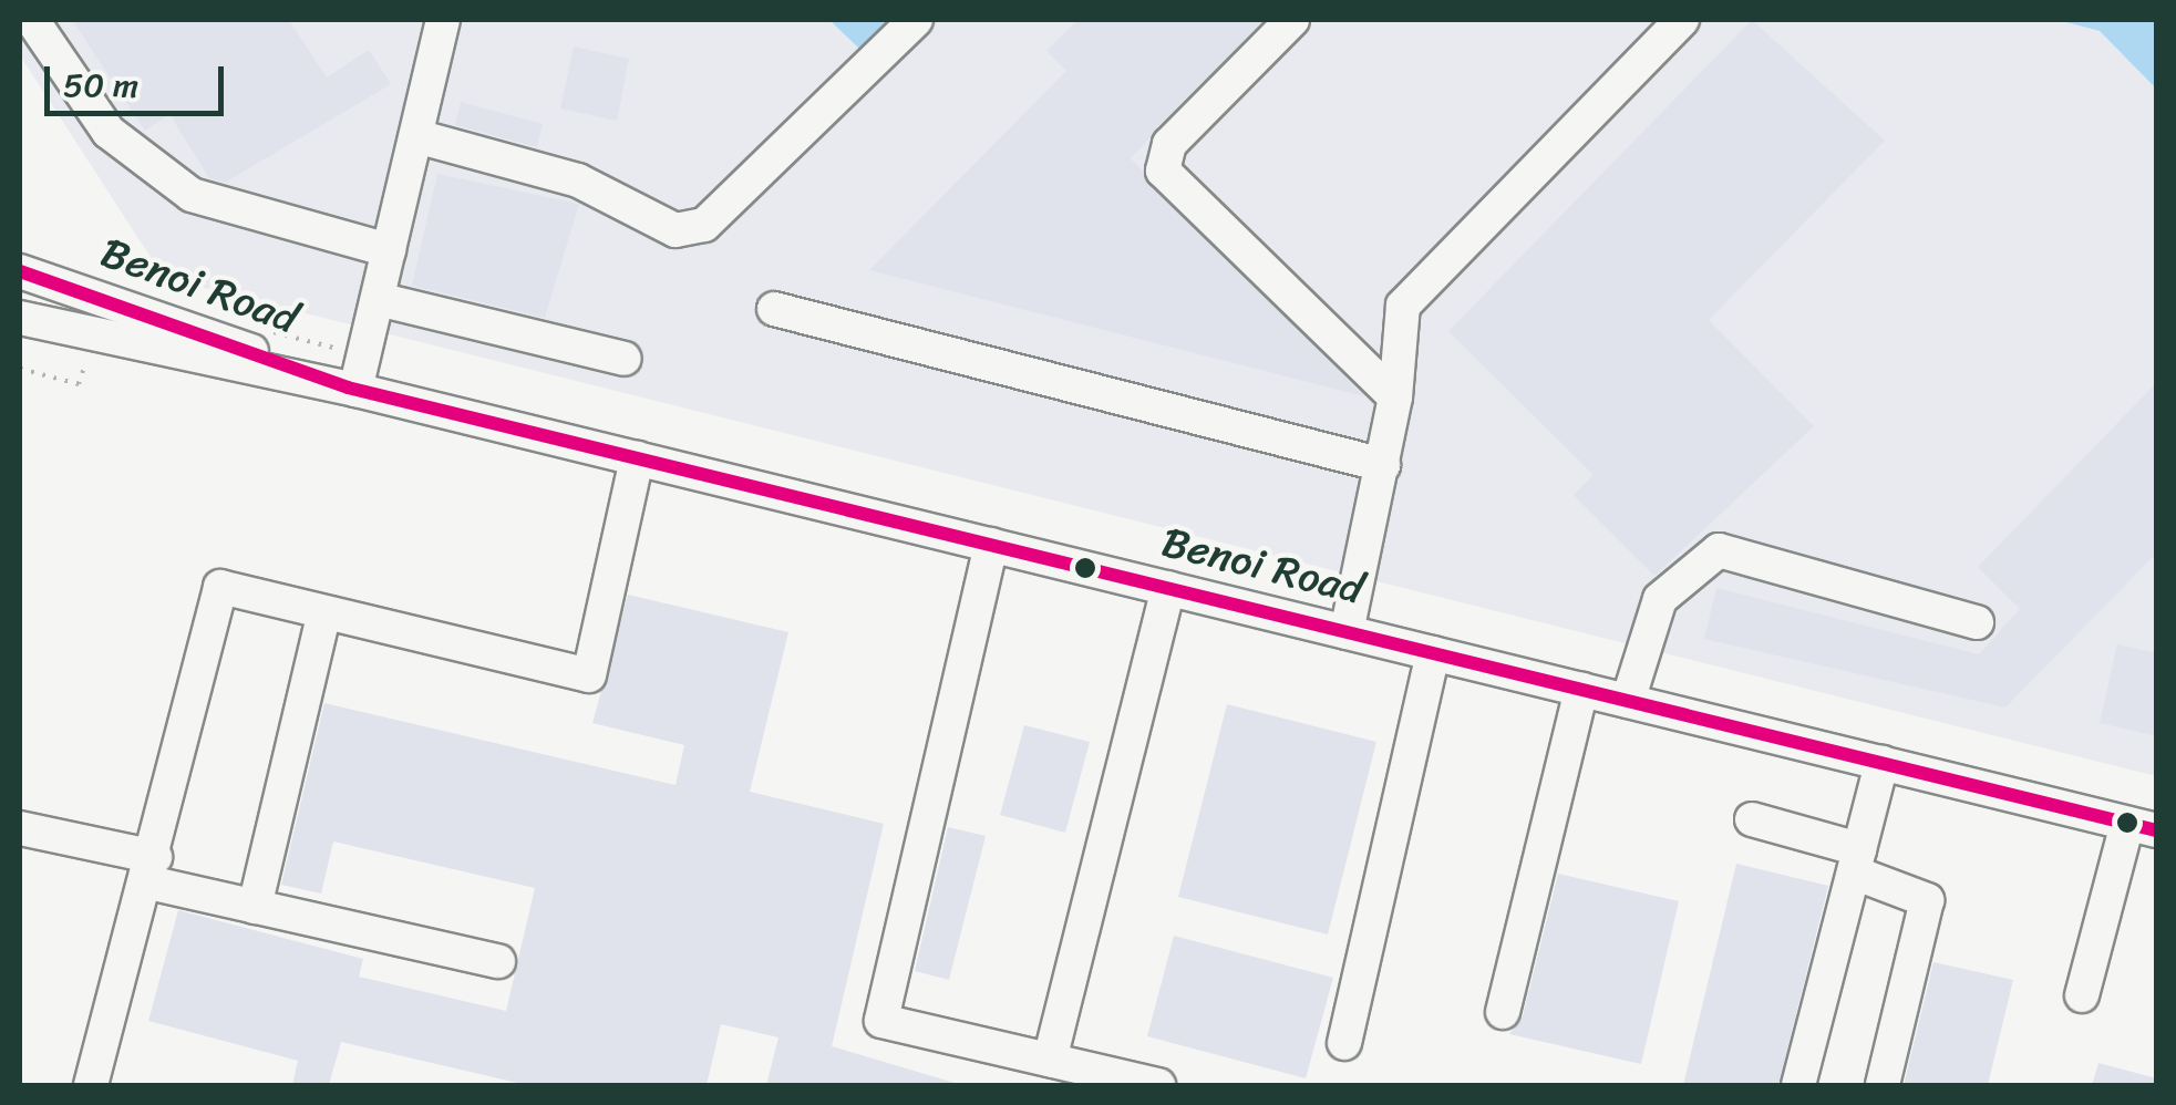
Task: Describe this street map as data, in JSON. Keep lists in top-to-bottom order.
{
  "streets": {
    "street": ["Benoi Road"]
  },
  "scale_bar": "50 m"
}
